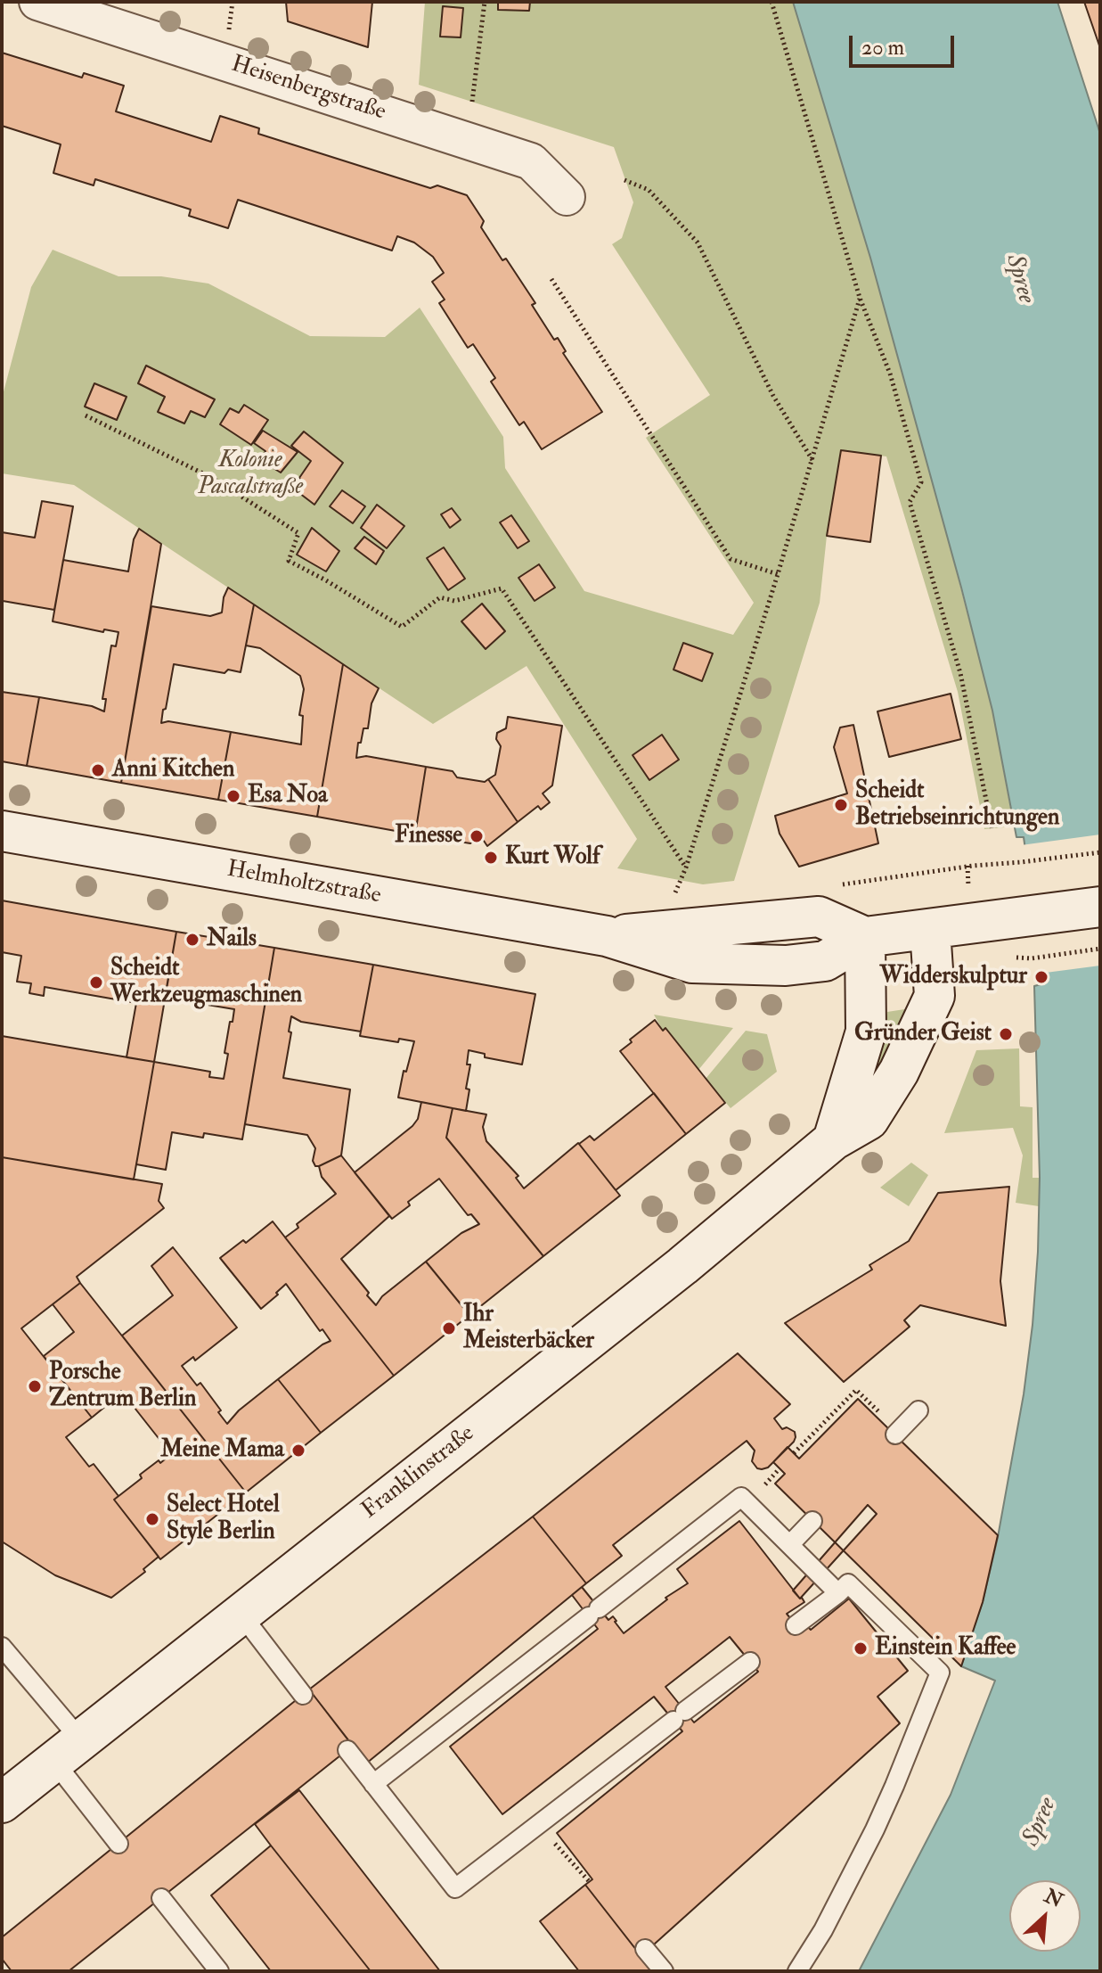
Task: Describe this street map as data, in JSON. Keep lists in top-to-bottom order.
{
  "streets": {
    "main road": ["Helmholtzstraße", "Franklinstraße"],
    "street": ["Heisenbergstraße"]
  },
  "crossings": [
    ["Helmholtzstraße", "Franklinstraße"]
  ],
  "water": ["Spree"],
  "parks": ["Kolonie Pascalstraße"],
  "places": [
    "Anni Kitchen",
    "Esa Noa",
    "Scheidt Betriebseinrichtungen",
    "Finesse",
    "Kurt Wolf",
    "Nails",
    "Widderskulptur",
    "Scheidt Werkzeugmaschinen",
    "Gründer Geist",
    "Ihr Meisterbäcker",
    "Porsche Zentrum Berlin",
    "Meine Mama",
    "Select Hotel Style Berlin",
    "Einstein Kaffee"
  ],
  "scale_bar": "20 m",
  "north": "top right"
}
